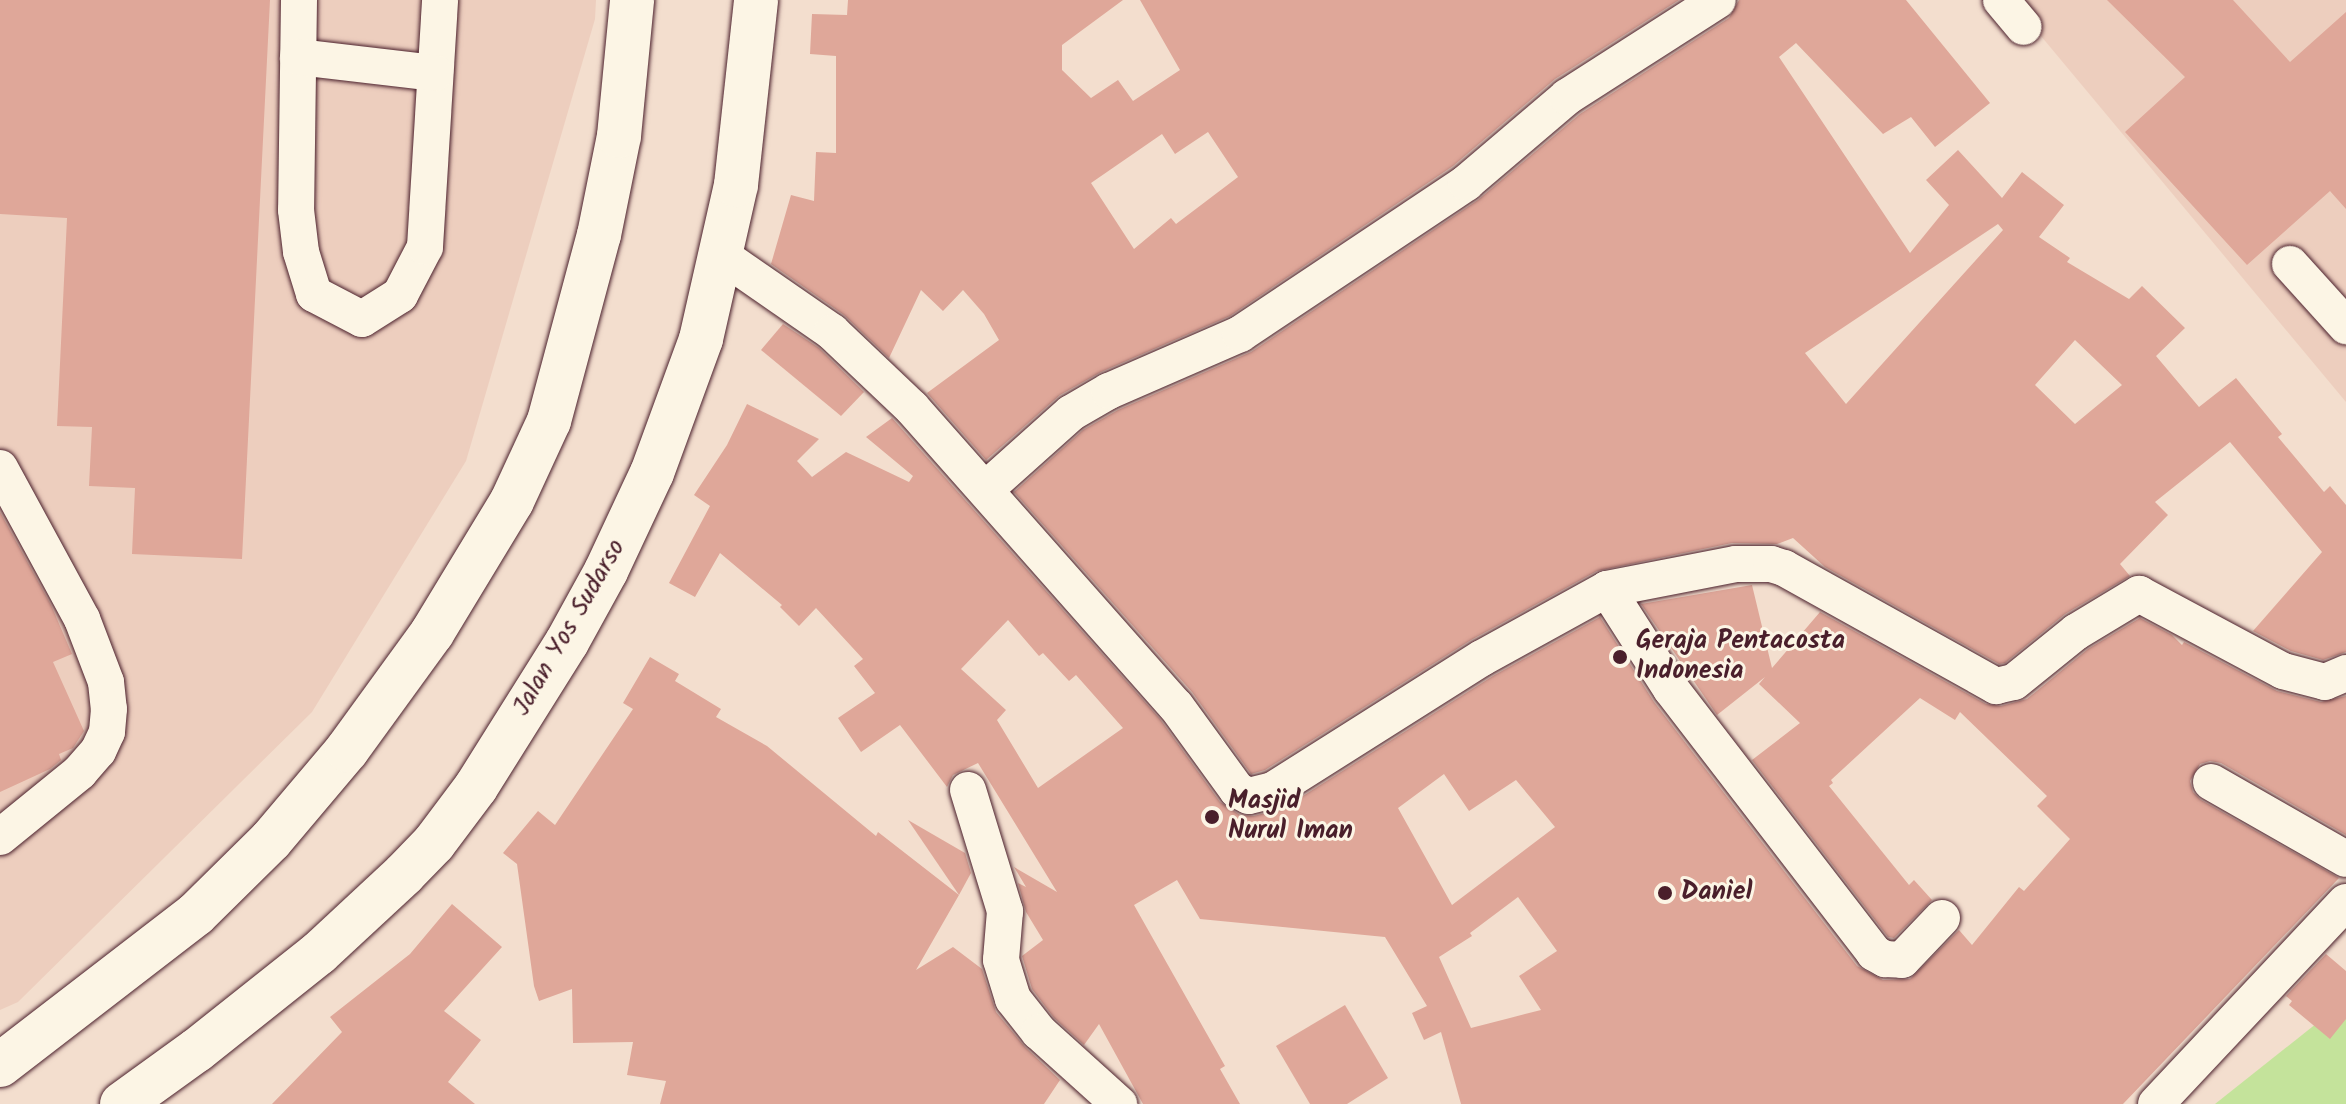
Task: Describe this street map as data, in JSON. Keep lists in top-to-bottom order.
{
  "streets": {
    "main road": ["Jalan Yos Sudarso"]
  },
  "places": ["Geraja Pentacosta Indonesia", "Masjid Nurul Iman", "Daniel"]
}
